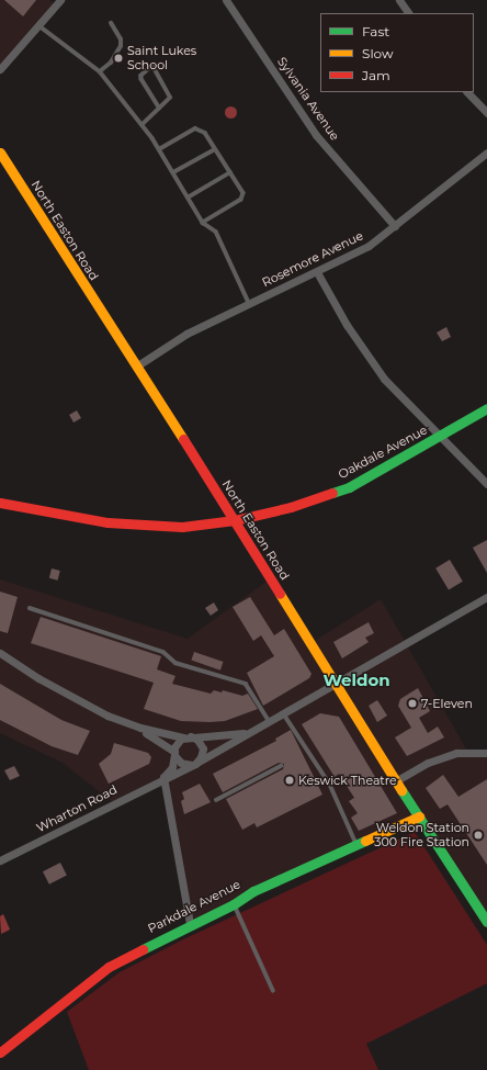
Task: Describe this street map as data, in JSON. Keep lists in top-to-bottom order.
{
  "streets": {
    "street": [
      "Sylvania Avenue",
      "North Easton Road",
      "Rosemore Avenue",
      "Oakdale Avenue",
      "Wharton Road",
      "Parkdale Avenue"
    ]
  },
  "crossings": [
    ["Sylvania Avenue", "Rosemore Avenue"],
    ["North Easton Road", "Rosemore Avenue"],
    ["North Easton Road", "Oakdale Avenue"],
    ["North Easton Road", "Parkdale Avenue"]
  ],
  "districts": ["Weldon"],
  "places": [
    "Saint Lukes School",
    "7-Eleven",
    "Keswick Theatre",
    "Weldon Station 300 Fire Station"
  ],
  "legend": ["Fast", "Slow", "Jam"]
}
